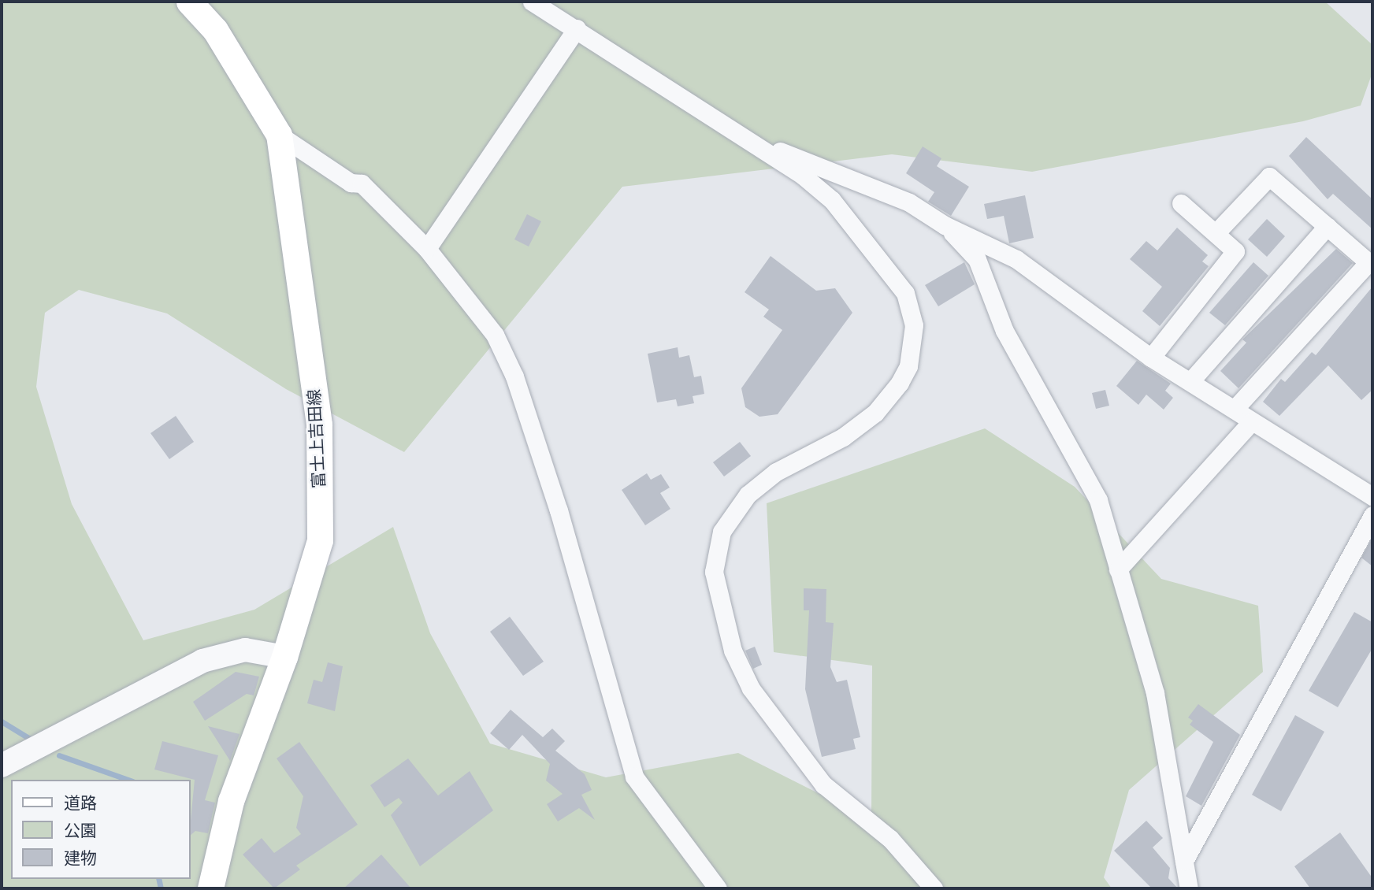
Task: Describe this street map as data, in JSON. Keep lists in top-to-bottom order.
{
  "streets": {
    "main road": ["富士上吉田線"]
  },
  "legend": ["道路", "公園", "建物"]
}
